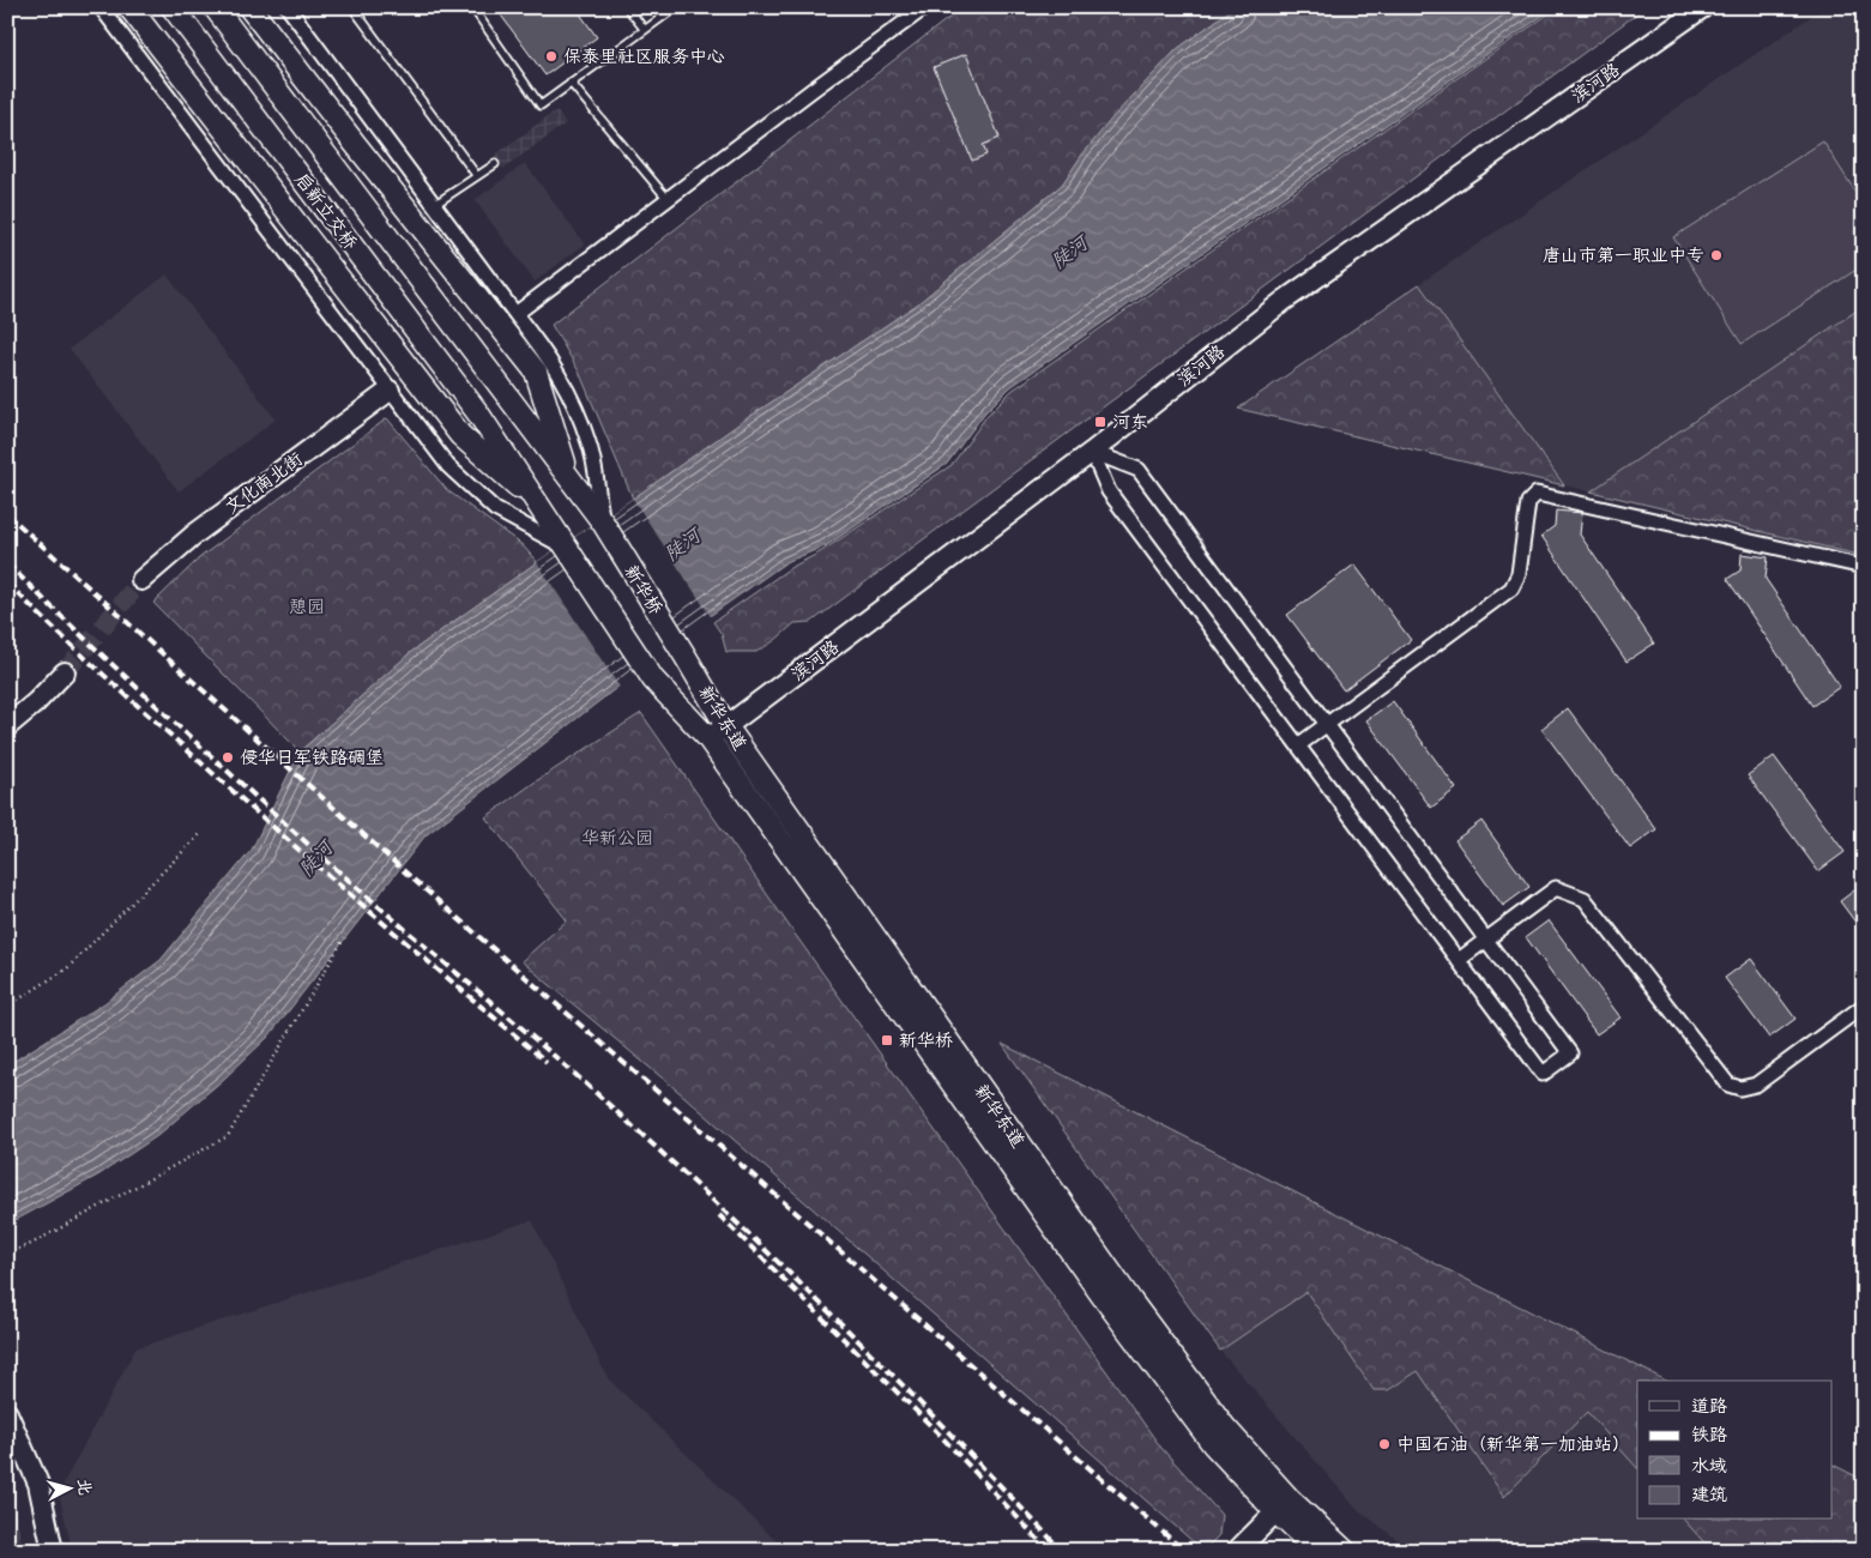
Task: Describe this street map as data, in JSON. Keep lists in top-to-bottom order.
{
  "streets": {
    "main road": [
      "滨河路",
      "启新立交桥",
      "文化南北街",
      "新华桥",
      "新华东道"
    ]
  },
  "crossings": [
    ["滨河路", "新华东道"],
    ["新华桥", "新华东道"]
  ],
  "water": ["陡河"],
  "parks": ["憩园", "华新公园"],
  "places": {
    "other": [
      "保泰里社区服务中心",
      "唐山市第一职业中专",
      "侵华日军铁路碉堡",
      "中国石油（新华第一加油站)"
    ],
    "transit": ["河东", "新华桥"]
  },
  "legend": [
    "道路",
    "铁路",
    "水域",
    "建筑"
  ],
  "north": "right"
}
